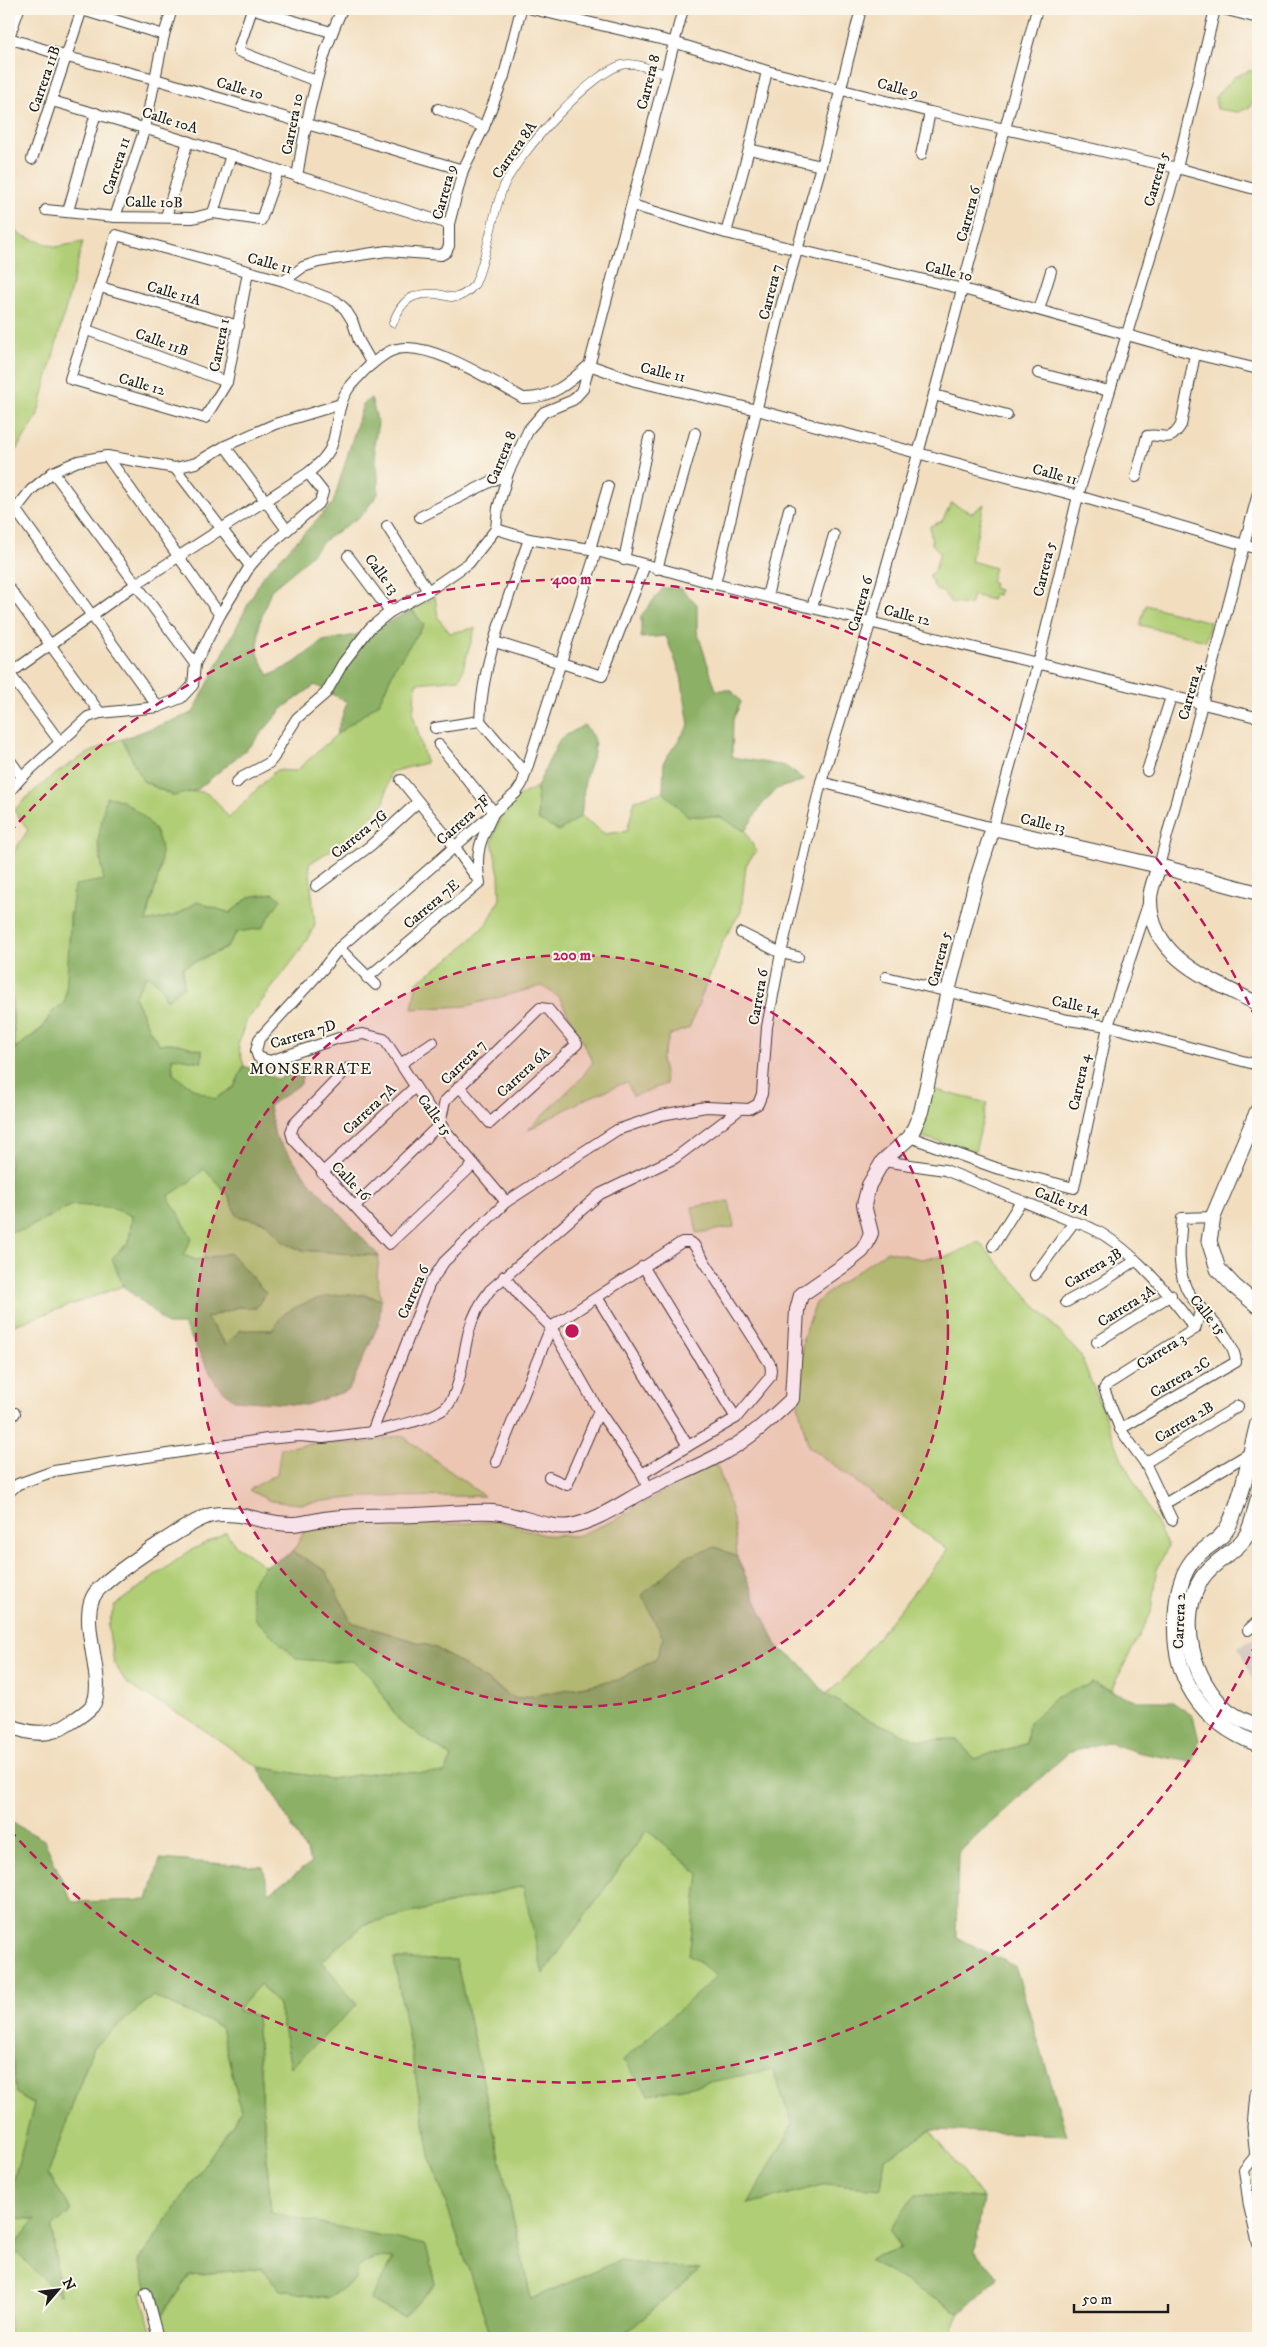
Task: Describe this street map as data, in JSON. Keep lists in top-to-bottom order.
{
  "streets": {
    "main road": ["Carrera 2"],
    "street": [
      "Carrera 11B",
      "Carrera 8",
      "Calle 10",
      "Calle 9",
      "Calle 10A",
      "Carrera 10",
      "Carrera 8A",
      "Carrera 11",
      "Carrera 5",
      "Carrera 9",
      "Calle 10B",
      "Carrera 6",
      "Calle 11",
      "Carrera 7",
      "Calle 11A",
      "Calle 11B",
      "Carrera 1",
      "Calle 12",
      "Calle 13",
      "Carrera 4",
      "Carrera 7F",
      "Carrera 7G",
      "Carrera 7E",
      "Calle 14",
      "Carrera 7D",
      "Carrera 6A",
      "Carrera 7A",
      "Calle 15",
      "Calle 16",
      "Calle 15A",
      "Carrera 3B",
      "Carrera 3A",
      "Carrera 3",
      "Carrera 2C",
      "Carrera 2B"
    ]
  },
  "crossings": [
    ["Carrera 11B", "Calle 10"],
    ["Carrera 11B", "Calle 10A"],
    ["Carrera 8", "Calle 10"],
    ["Carrera 8", "Calle 9"],
    ["Carrera 8", "Carrera 8A"],
    ["Carrera 8", "Calle 11"],
    ["Carrera 8", "Calle 12"],
    ["Calle 10", "Carrera 10"],
    ["Calle 10", "Carrera 11"],
    ["Calle 10", "Carrera 5"],
    ["Calle 10", "Carrera 9"],
    ["Calle 10", "Carrera 6"],
    ["Calle 10", "Carrera 7"],
    ["Calle 9", "Carrera 5"],
    ["Calle 9", "Carrera 6"],
    ["Calle 9", "Carrera 7"],
    ["Calle 10A", "Carrera 10"],
    ["Calle 10A", "Carrera 11"],
    ["Carrera 10", "Calle 10B"],
    ["Carrera 11", "Calle 10B"],
    ["Carrera 5", "Calle 11"],
    ["Carrera 5", "Calle 12"],
    ["Carrera 5", "Calle 13"],
    ["Carrera 5", "Carrera 4"],
    ["Carrera 5", "Calle 14"],
    ["Carrera 9", "Calle 11"],
    ["Carrera 6", "Calle 11"],
    ["Carrera 6", "Calle 12"],
    ["Carrera 6", "Calle 13"],
    ["Carrera 6", "Calle 15"],
    ["Calle 11", "Carrera 7"],
    ["Calle 11", "Calle 11A"],
    ["Calle 11", "Carrera 1"],
    ["Calle 11", "Carrera 4"],
    ["Carrera 7", "Calle 12"],
    ["Carrera 7", "Carrera 6A"],
    ["Carrera 7", "Calle 15"],
    ["Calle 11A", "Carrera 1"],
    ["Calle 11B", "Carrera 1"],
    ["Calle 11B", "Calle 12"],
    ["Carrera 1", "Calle 12"],
    ["Calle 12", "Carrera 4"],
    ["Calle 12", "Carrera 7F"],
    ["Calle 13", "Carrera 4"],
    ["Carrera 4", "Calle 14"],
    ["Carrera 7F", "Carrera 7E"],
    ["Carrera 7F", "Carrera 7D"],
    ["Carrera 7D", "Calle 15"],
    ["Carrera 7A", "Calle 15"],
    ["Carrera 7A", "Calle 16"],
    ["Calle 15", "Calle 16"],
    ["Calle 15", "Carrera 3"],
    ["Calle 15", "Carrera 2C"],
    ["Calle 15A", "Carrera 3B"],
    ["Calle 15A", "Carrera 3A"],
    ["Calle 15A", "Carrera 3"],
    ["Carrera 3", "Carrera 2C"]
  ],
  "districts": ["MONSERRATE"],
  "scale_bar": "50 m",
  "north": "top right",
  "rings": ["400 m", "200 m"]
}
